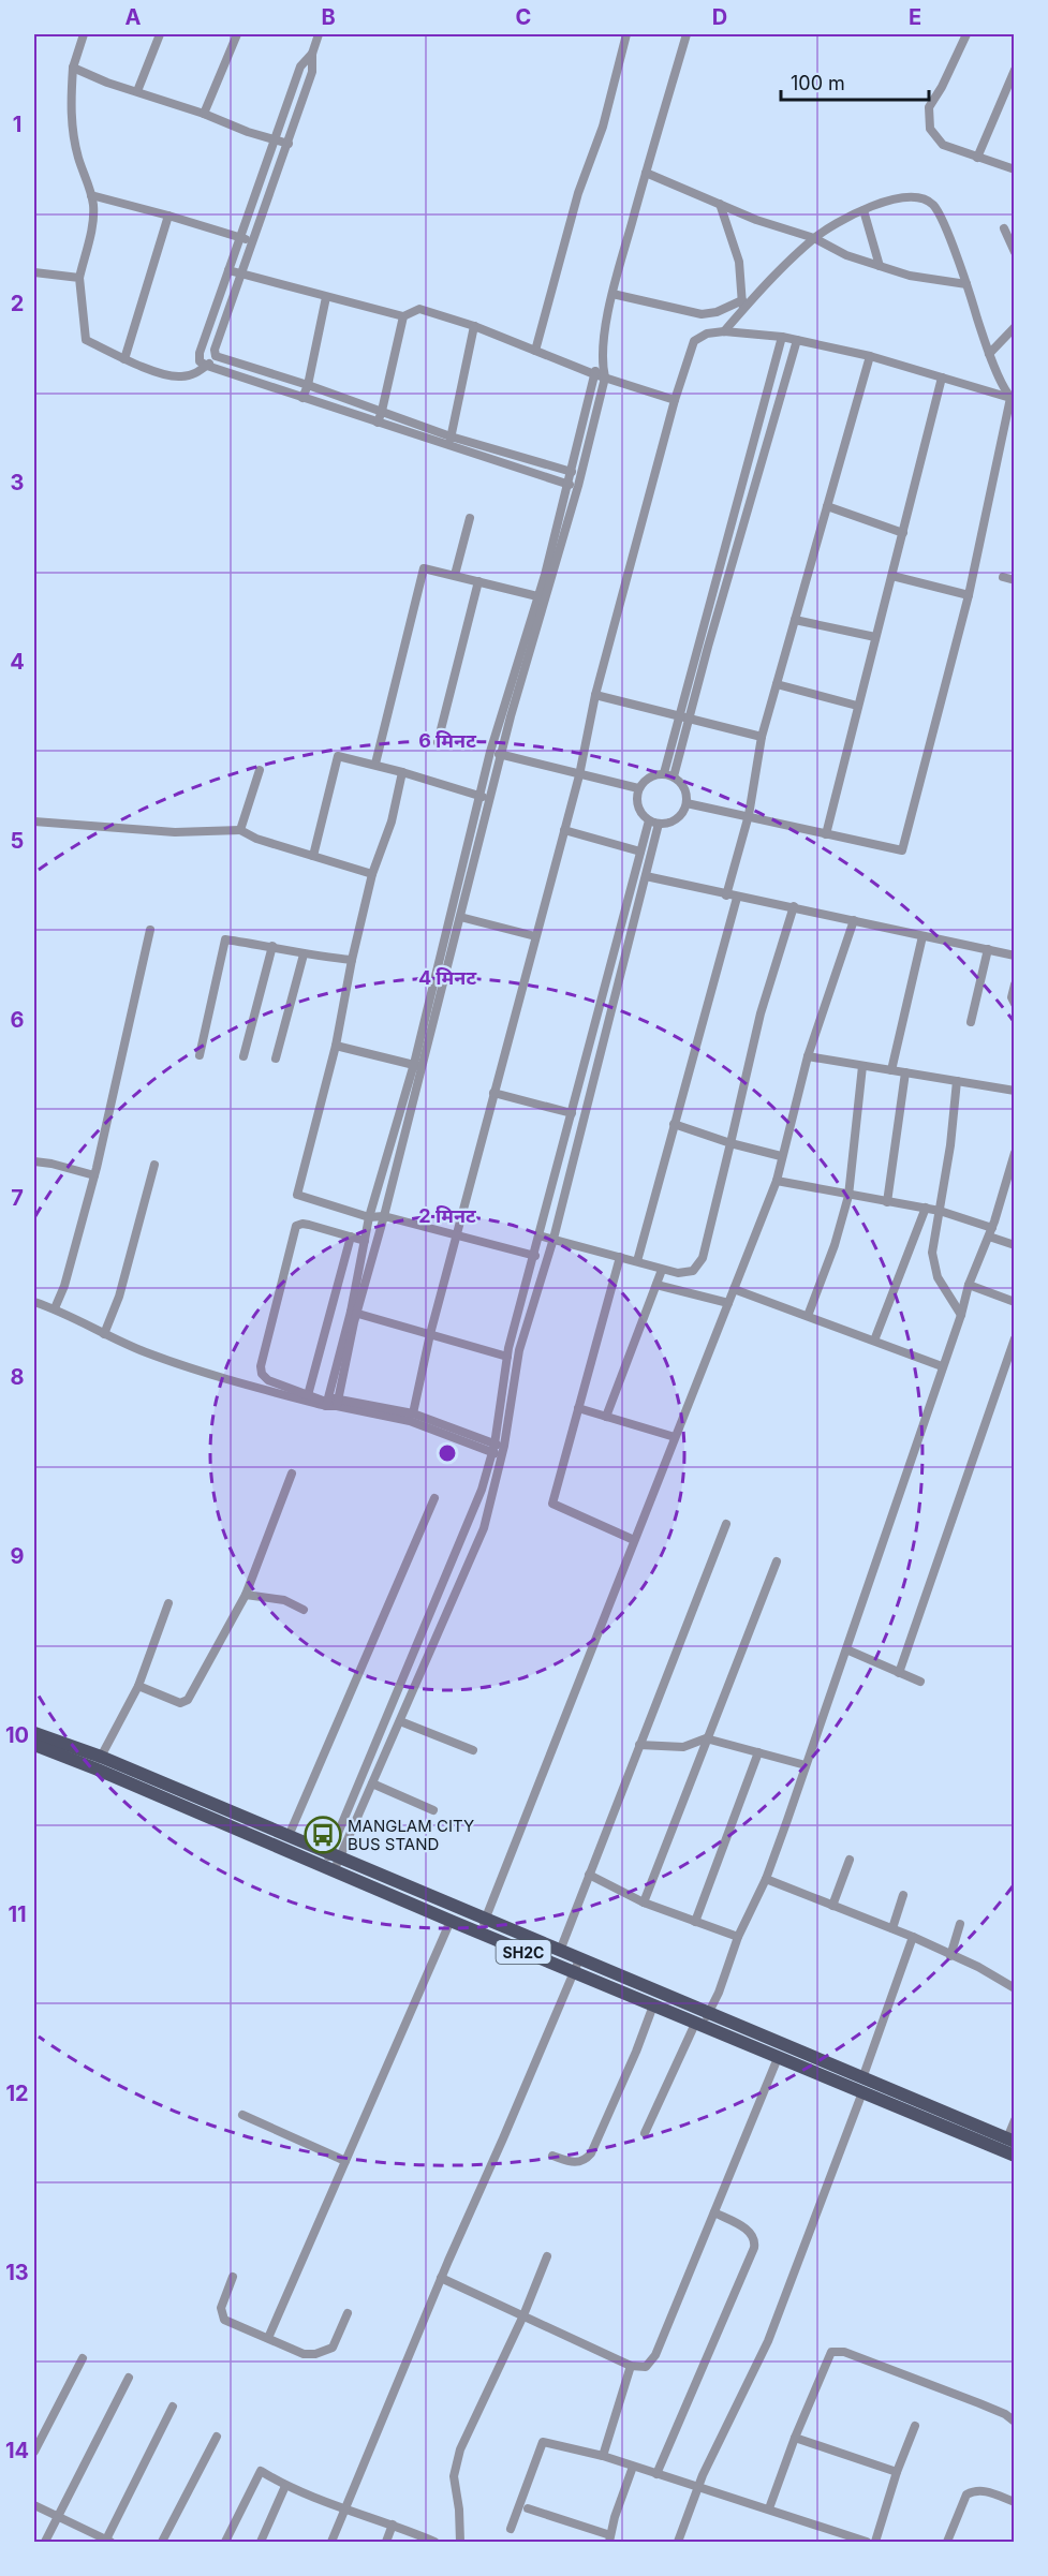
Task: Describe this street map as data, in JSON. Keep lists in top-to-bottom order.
{
  "streets": {
    "main road": ["SH2C"]
  },
  "places": {
    "bus stop": ["MANGLAM CITY BUS STAND"]
  },
  "scale_bar": "100 m",
  "grid": {
    "columns": [
      "A",
      "B",
      "C",
      "D",
      "E"
    ],
    "rows": [
      "1",
      "2",
      "3",
      "4",
      "5",
      "6",
      "7",
      "8",
      "9",
      "10",
      "11",
      "12",
      "13",
      "14"
    ]
  },
  "rings": ["6 मिनट", "4 मिनट", "2 मिनट"]
}
